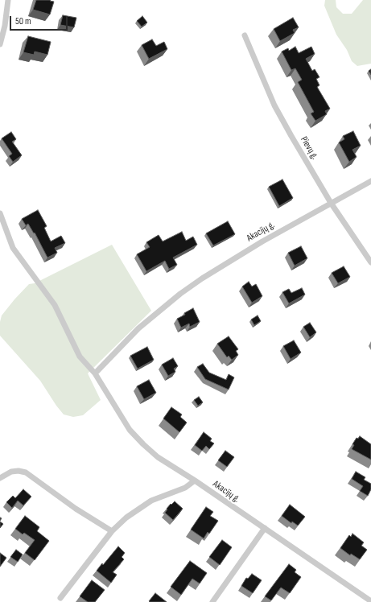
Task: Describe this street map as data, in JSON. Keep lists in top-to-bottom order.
{
  "streets": {
    "street": ["Pievų g.", "Akacijų g."]
  },
  "crossings": [
    ["Pievų g.", "Akacijų g."]
  ],
  "scale_bar": "50 m"
}
